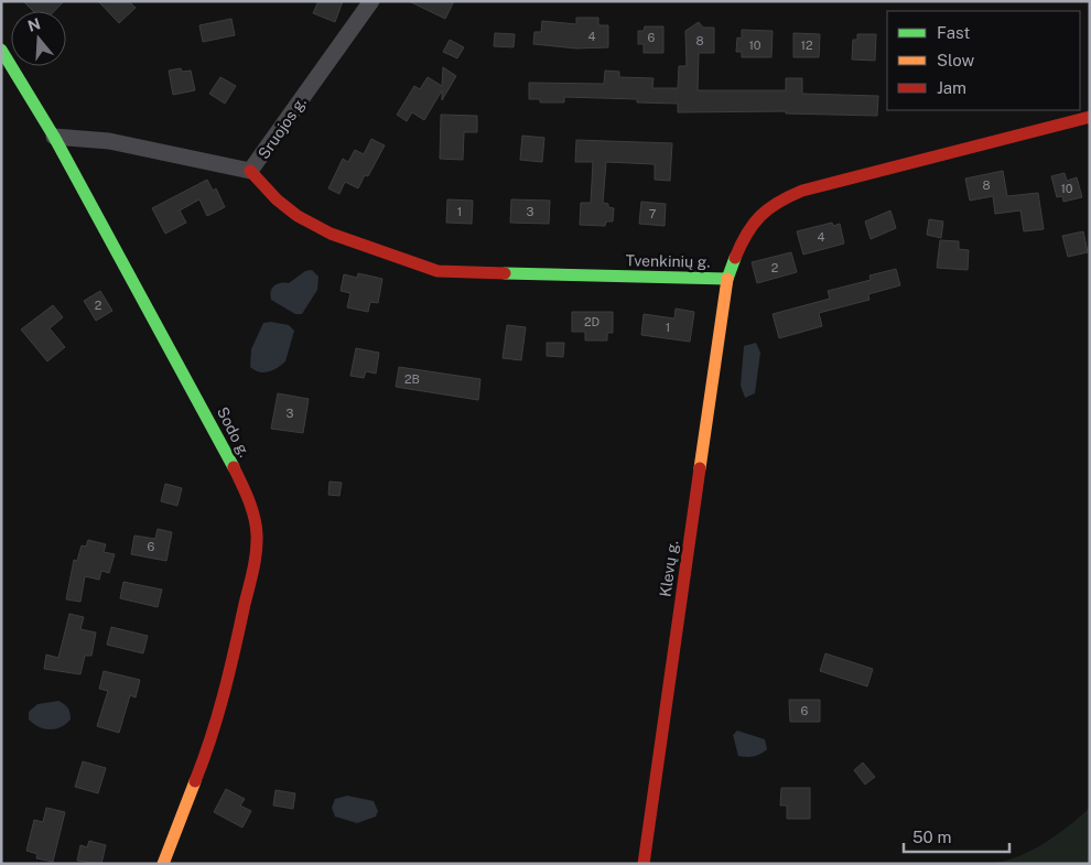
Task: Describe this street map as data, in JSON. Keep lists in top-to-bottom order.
{
  "streets": {
    "street": [
      "Sruojos g.",
      "Tvenkinių g.",
      "Sodo g.",
      "Klevų g."
    ]
  },
  "crossings": [
    ["Sruojos g.", "Tvenkinių g."],
    ["Sruojos g.", "Sodo g."],
    ["Tvenkinių g.", "Klevų g."]
  ],
  "house_numbers": [
    "4",
    "6",
    "8",
    "10",
    "12",
    "8",
    "10",
    "1",
    "3",
    "7",
    "4",
    "2",
    "2",
    "2D",
    "1",
    "2B",
    "3",
    "6",
    "6"
  ],
  "legend": ["Fast", "Slow", "Jam"],
  "scale_bar": "50 m",
  "north": "top"
}
